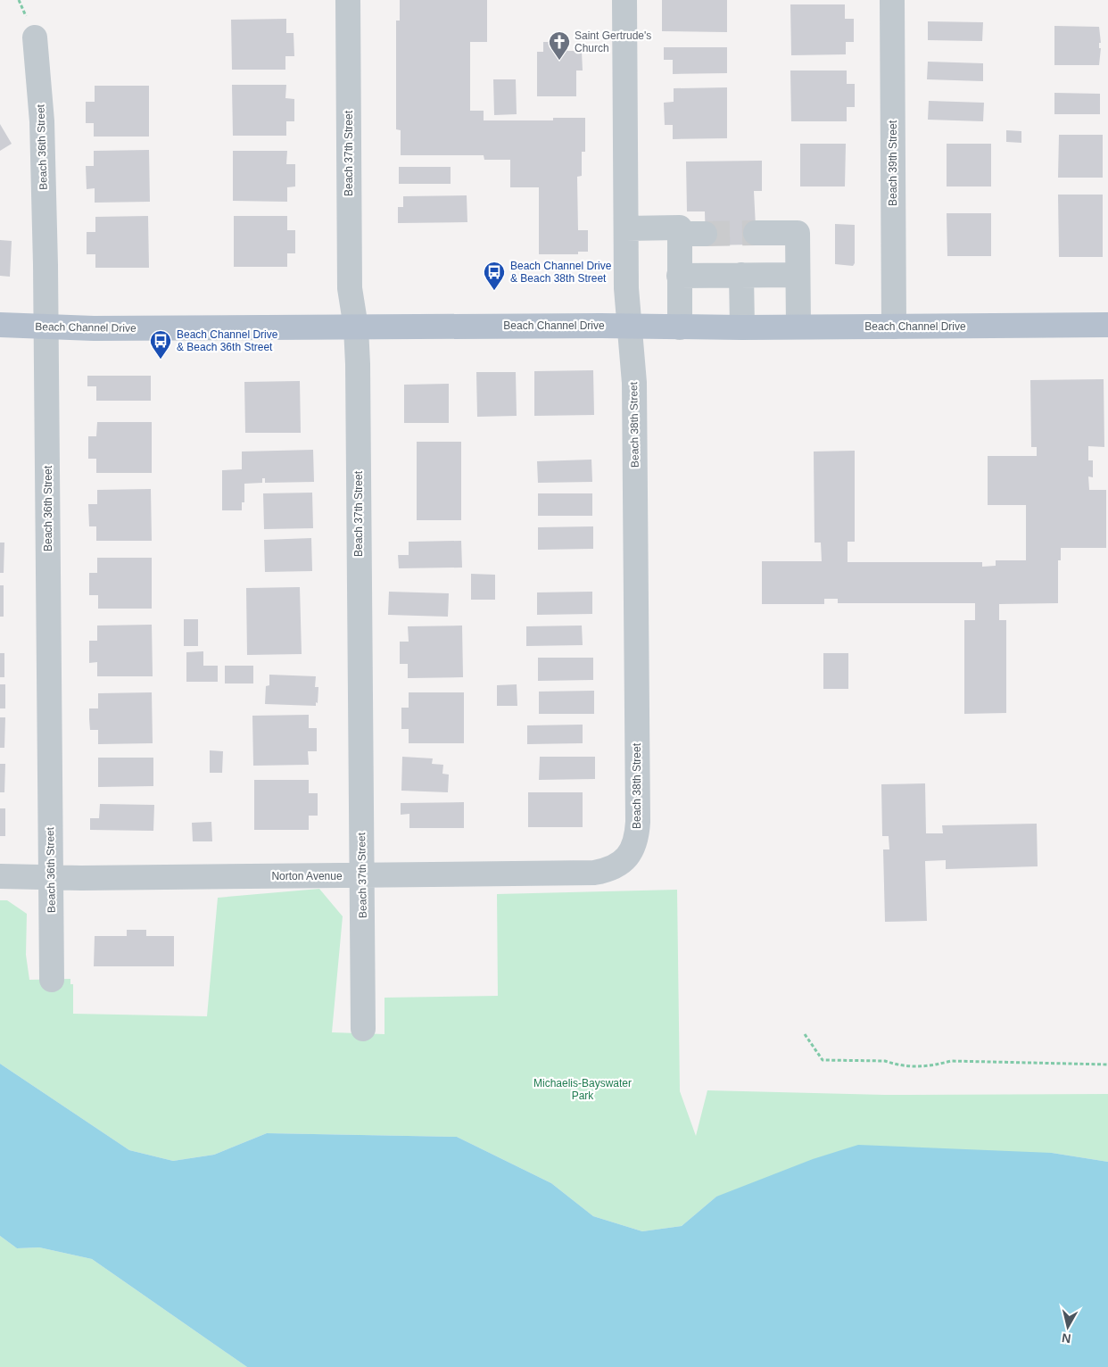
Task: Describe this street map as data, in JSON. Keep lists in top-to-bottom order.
{
  "streets": {
    "main road": ["Beach Channel Drive"],
    "street": [
      "Beach 36th Street",
      "Beach 37th Street",
      "Beach 39th Street",
      "Beach 38th Street",
      "Norton Avenue"
    ]
  },
  "crossings": [
    ["Beach 36th Street", "Beach Channel Drive"],
    ["Beach 36th Street", "Norton Avenue"],
    ["Beach 37th Street", "Beach Channel Drive"],
    ["Beach 37th Street", "Norton Avenue"],
    ["Beach 39th Street", "Beach Channel Drive"],
    ["Beach Channel Drive", "Beach 38th Street"],
    ["Beach 38th Street", "Norton Avenue"]
  ],
  "parks": ["Michaelis-Bayswater Park"],
  "places": {
    "church": ["Saint Gertrude's Church"],
    "bus stop": ["Beach Channel Drive & Beach 38th Street", "Beach Channel Drive & Beach 36th Street"]
  },
  "north": "bottom"
}
